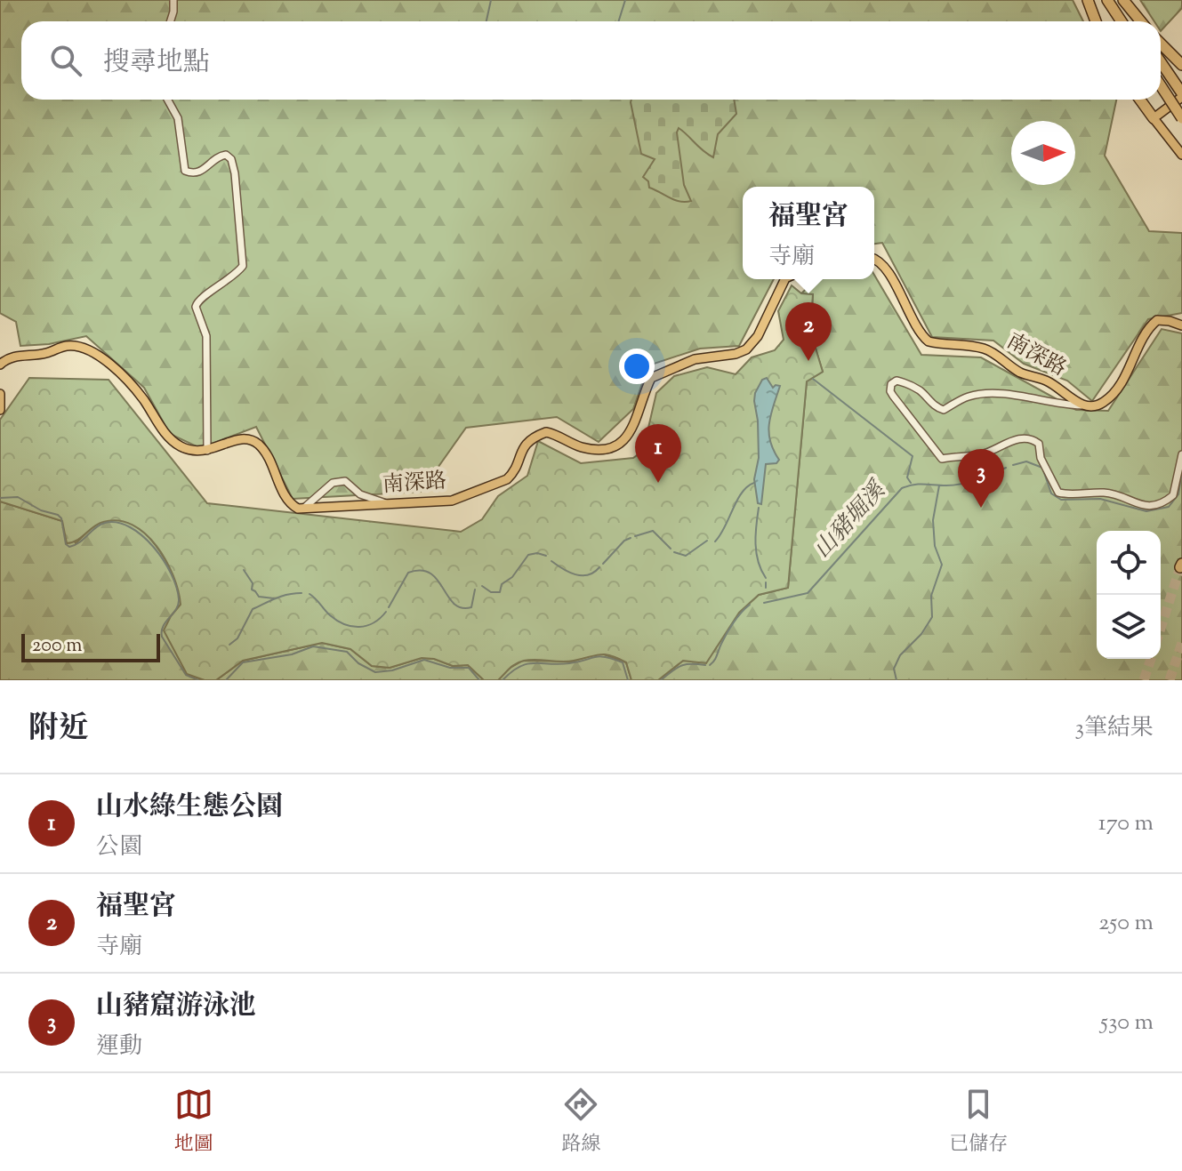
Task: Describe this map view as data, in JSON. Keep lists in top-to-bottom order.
{
  "streets": {
    "main road": ["南深路"]
  },
  "water": ["山豬堀溪"],
  "scale_bar": "200 m",
  "north": "right",
  "page": {
    "search": "搜尋地點",
    "popup": ["福聖宮", "寺廟"],
    "pins": ["2", "1", "3"],
    "scale": "200 m",
    "heading": ["附近", "3筆結果"],
    "list": [
      {
        "mark": "1",
        "name": "山水綠生態公園",
        "note": "公園",
        "value": "170 m"
      },
      {
        "mark": "2",
        "name": "福聖宮",
        "note": "寺廟",
        "value": "250 m"
      },
      {
        "mark": "3",
        "name": "山豬窟游泳池",
        "note": "運動",
        "value": "530 m"
      }
    ],
    "nav": ["地圖", "路線", "已儲存"]
  }
}
